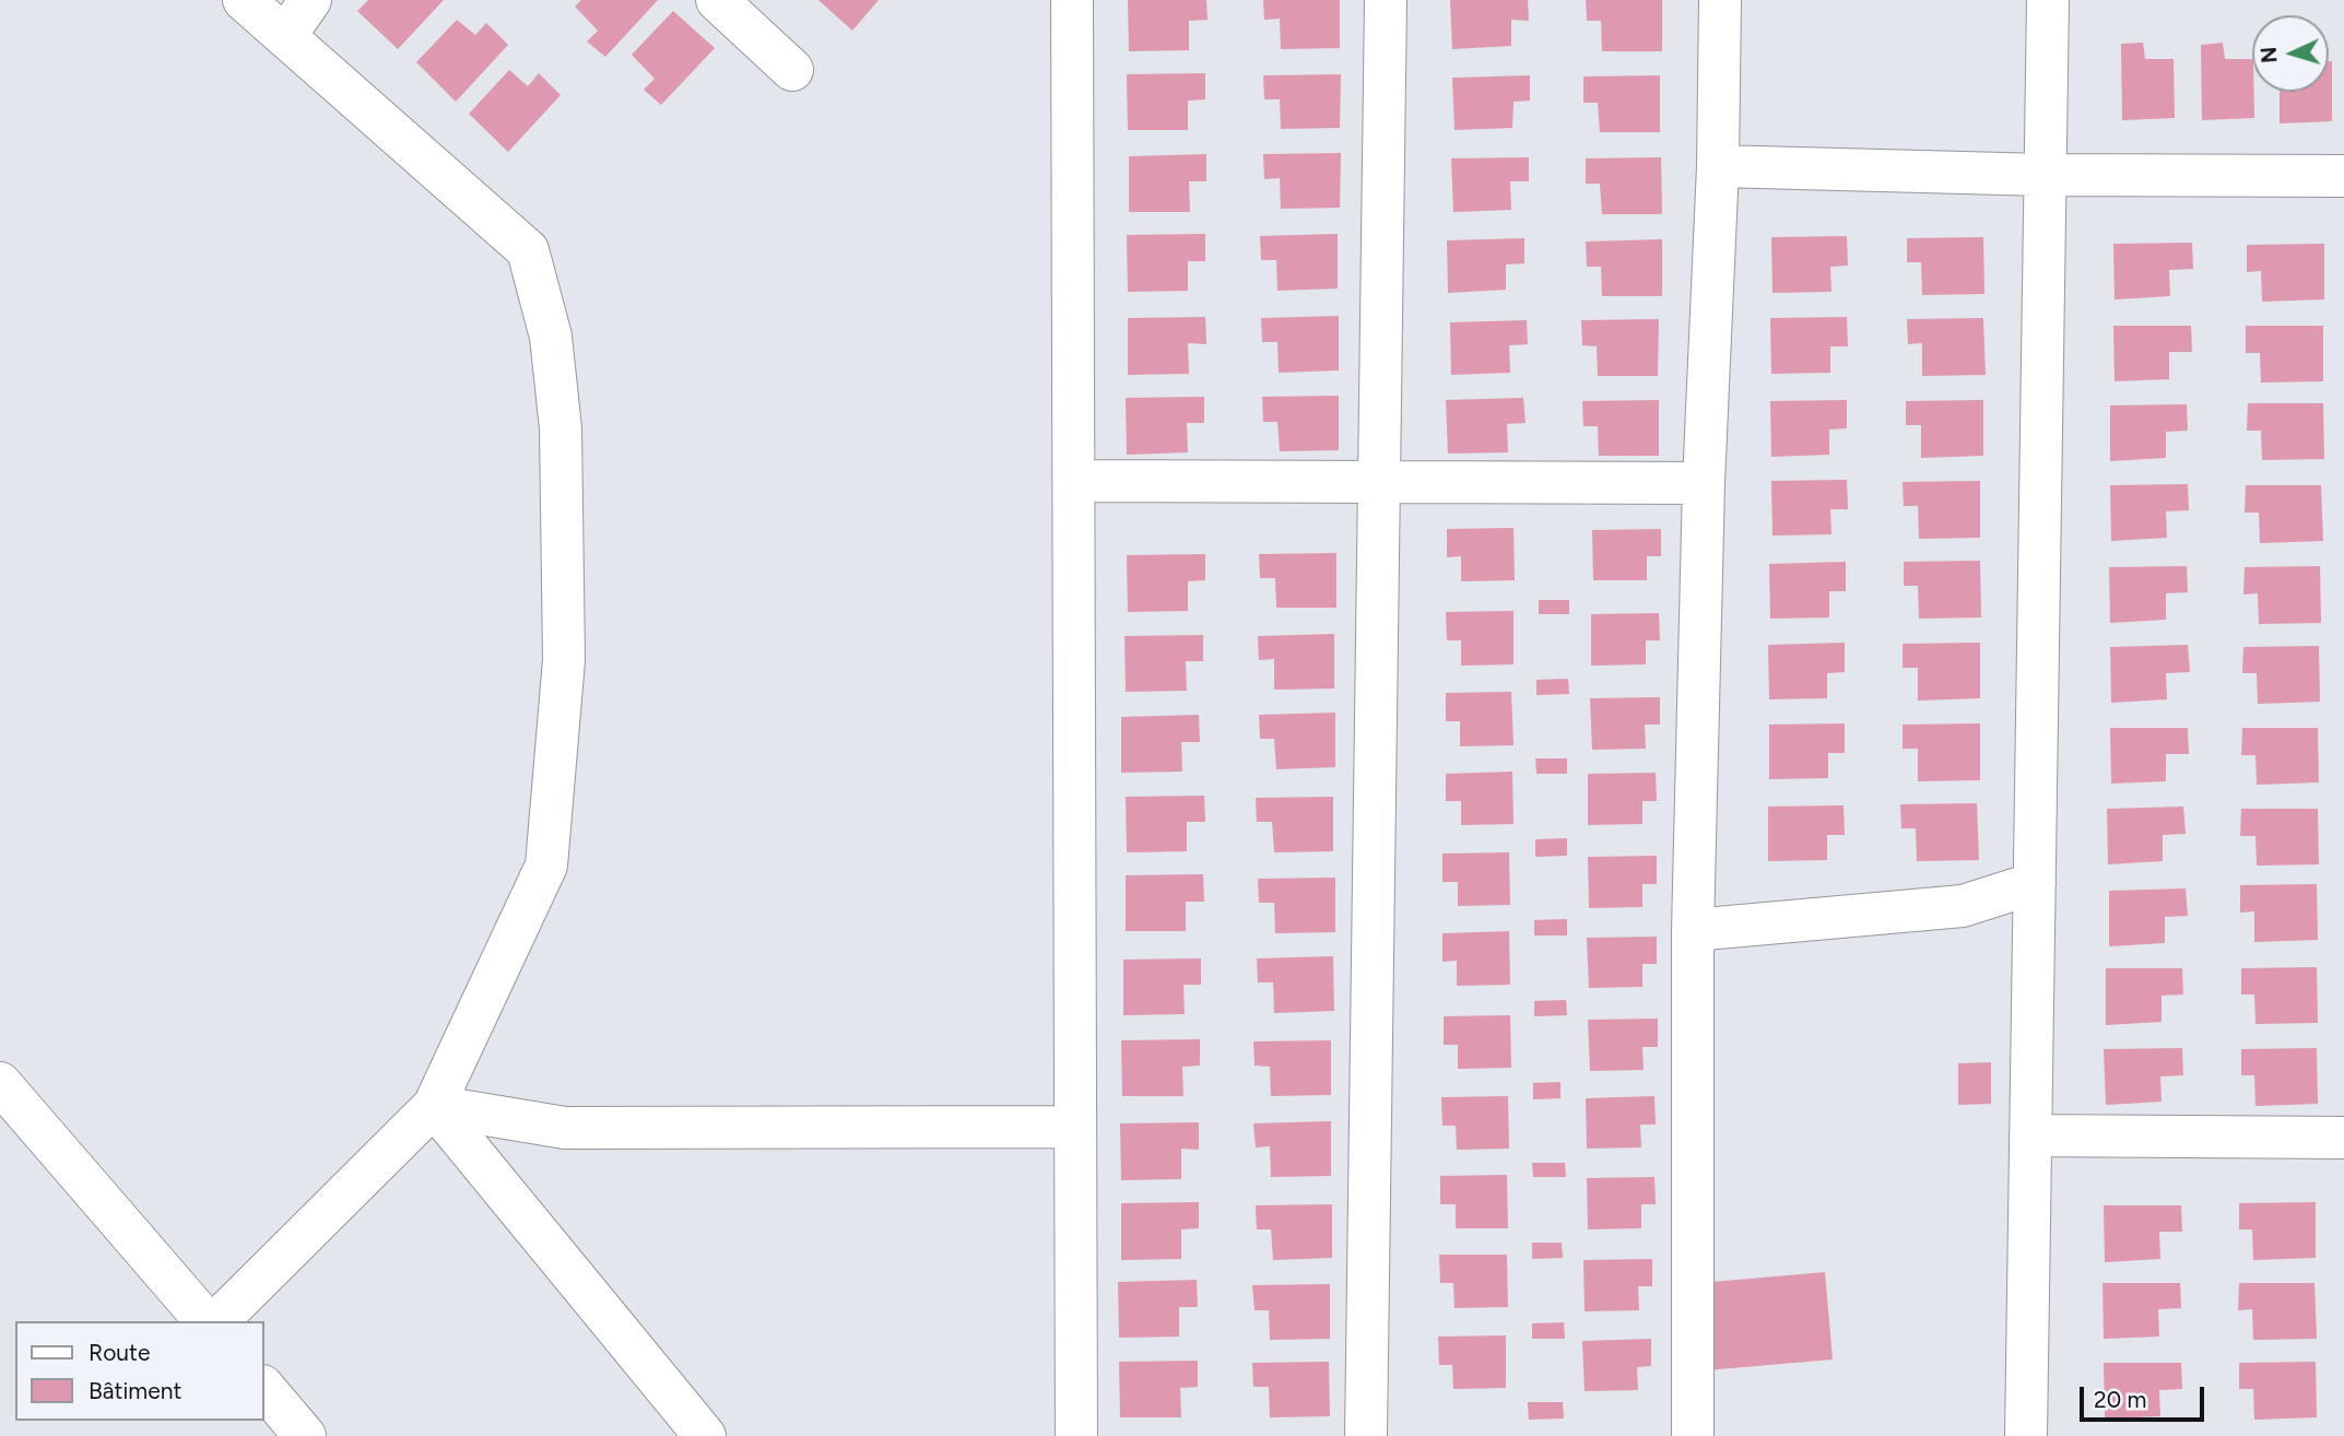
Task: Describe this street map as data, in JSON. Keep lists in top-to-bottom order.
{
  "legend": ["Route", "Bâtiment"],
  "scale_bar": "20 m",
  "north": "left"
}
